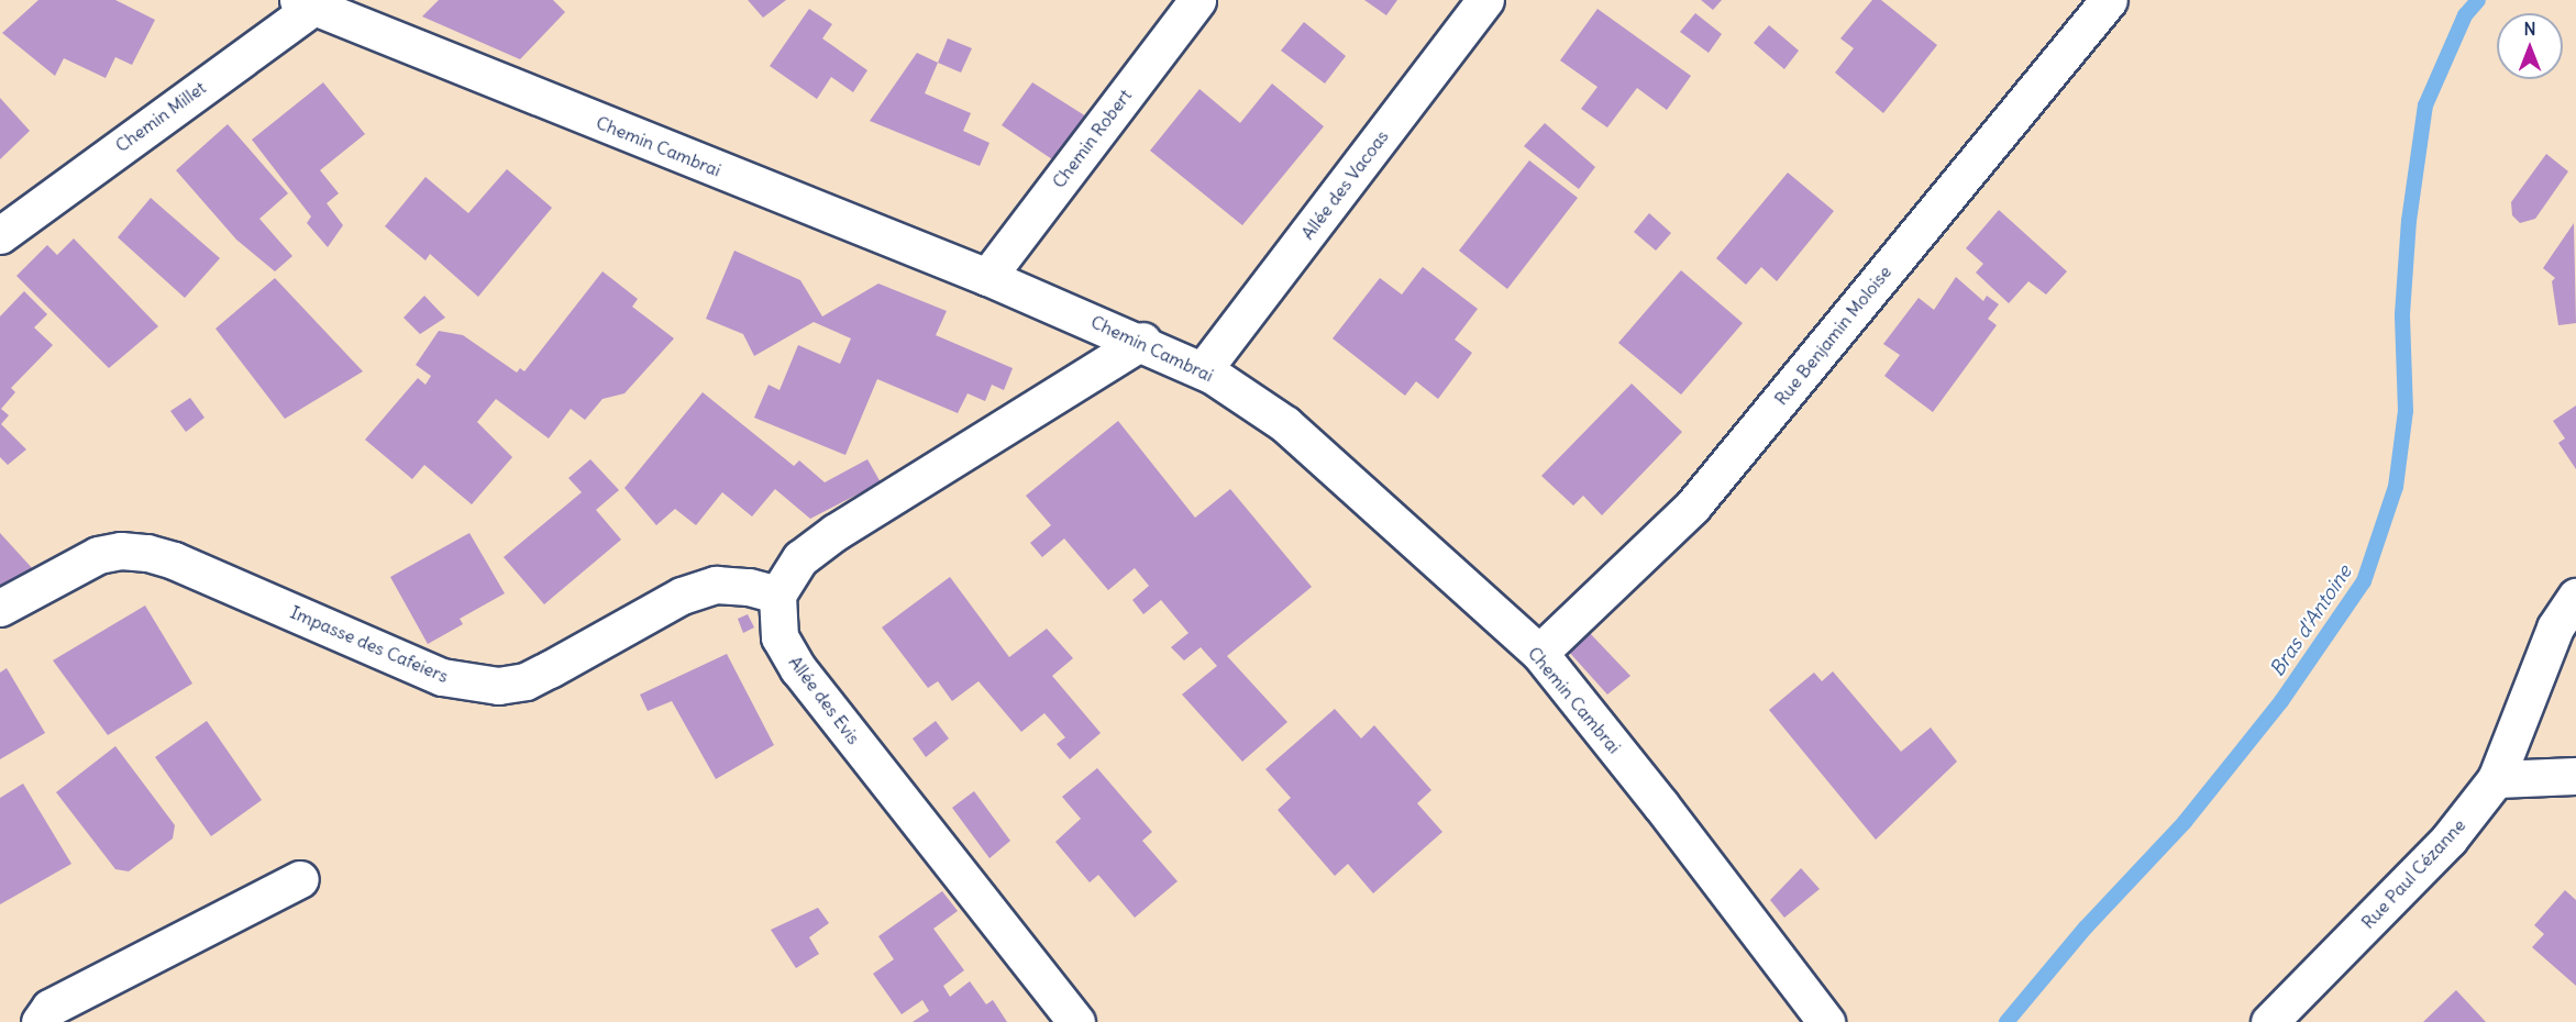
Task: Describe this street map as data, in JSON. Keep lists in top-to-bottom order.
{
  "streets": {
    "street": [
      "Chemin Millet",
      "Chemin Robert",
      "Chemin Cambrai",
      "Allée des Vacoas",
      "Rue Benjamin Moloise",
      "Impasse des Cafeiers",
      "Allée des Evis",
      "Rue Paul Cézanne"
    ]
  },
  "crossings": [
    ["Chemin Millet", "Chemin Cambrai"],
    ["Chemin Robert", "Chemin Cambrai"],
    ["Chemin Cambrai", "Allée des Vacoas"],
    ["Chemin Cambrai", "Rue Benjamin Moloise"],
    ["Impasse des Cafeiers", "Allée des Evis"]
  ],
  "water": ["Bras d'Antoine"],
  "north": "top"
}
